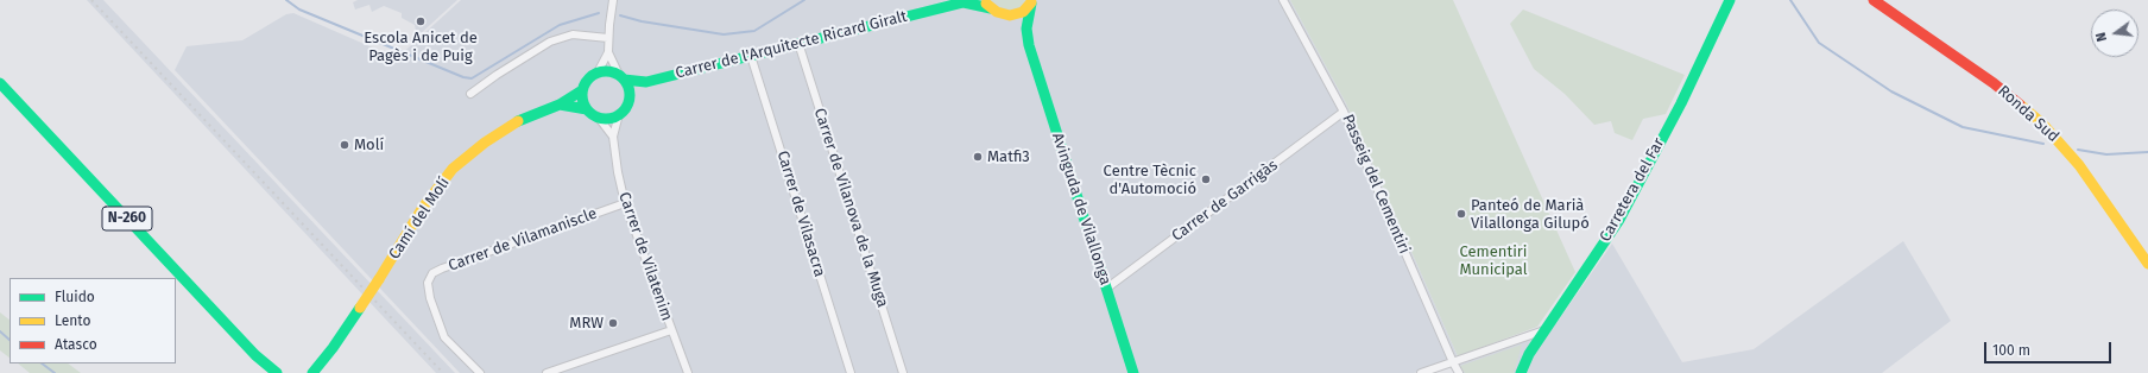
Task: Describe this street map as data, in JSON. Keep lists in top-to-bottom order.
{
  "streets": {
    "main road": [
      "Carrer de l'Arquitecte Ricard Giralt",
      "Ronda Sud",
      "Carretera del Far",
      "Avinguda de Vilallonga",
      "N-260",
      "Camí del Molí"
    ],
    "street": [
      "Passeig del Cementiri",
      "Carrer de Garrigàs",
      "Carrer de Vilanova de la Muga",
      "Carrer de Vilasacra",
      "Carrer de Vilamaniscle",
      "Carrer de Vilatenim"
    ]
  },
  "crossings": [
    ["Carrer de l'Arquitecte Ricard Giralt", "Carrer de Vilanova de la Muga"],
    ["Carrer de l'Arquitecte Ricard Giralt", "Avinguda de Vilallonga"],
    ["Carrer de l'Arquitecte Ricard Giralt", "Carrer de Vilasacra"],
    ["Carrer de l'Arquitecte Ricard Giralt", "Camí del Molí"],
    ["Carrer de l'Arquitecte Ricard Giralt", "Carrer de Vilatenim"],
    ["Passeig del Cementiri", "Carrer de Garrigàs"],
    ["Carrer de Garrigàs", "Avinguda de Vilallonga"],
    ["Camí del Molí", "Carrer de Vilatenim"],
    ["Carrer de Vilamaniscle", "Carrer de Vilatenim"]
  ],
  "parks": ["Cementiri Municipal"],
  "places": [
    "Escola Anicet de Pagès i de Puig",
    "Molí",
    "Matfi3",
    "Centre Tècnic d'Automoció",
    "Panteó de Marià Vilallonga Gilupó",
    "MRW"
  ],
  "legend": ["Fluido", "Lento", "Atasco"],
  "scale_bar": "100 m",
  "north": "left"
}
